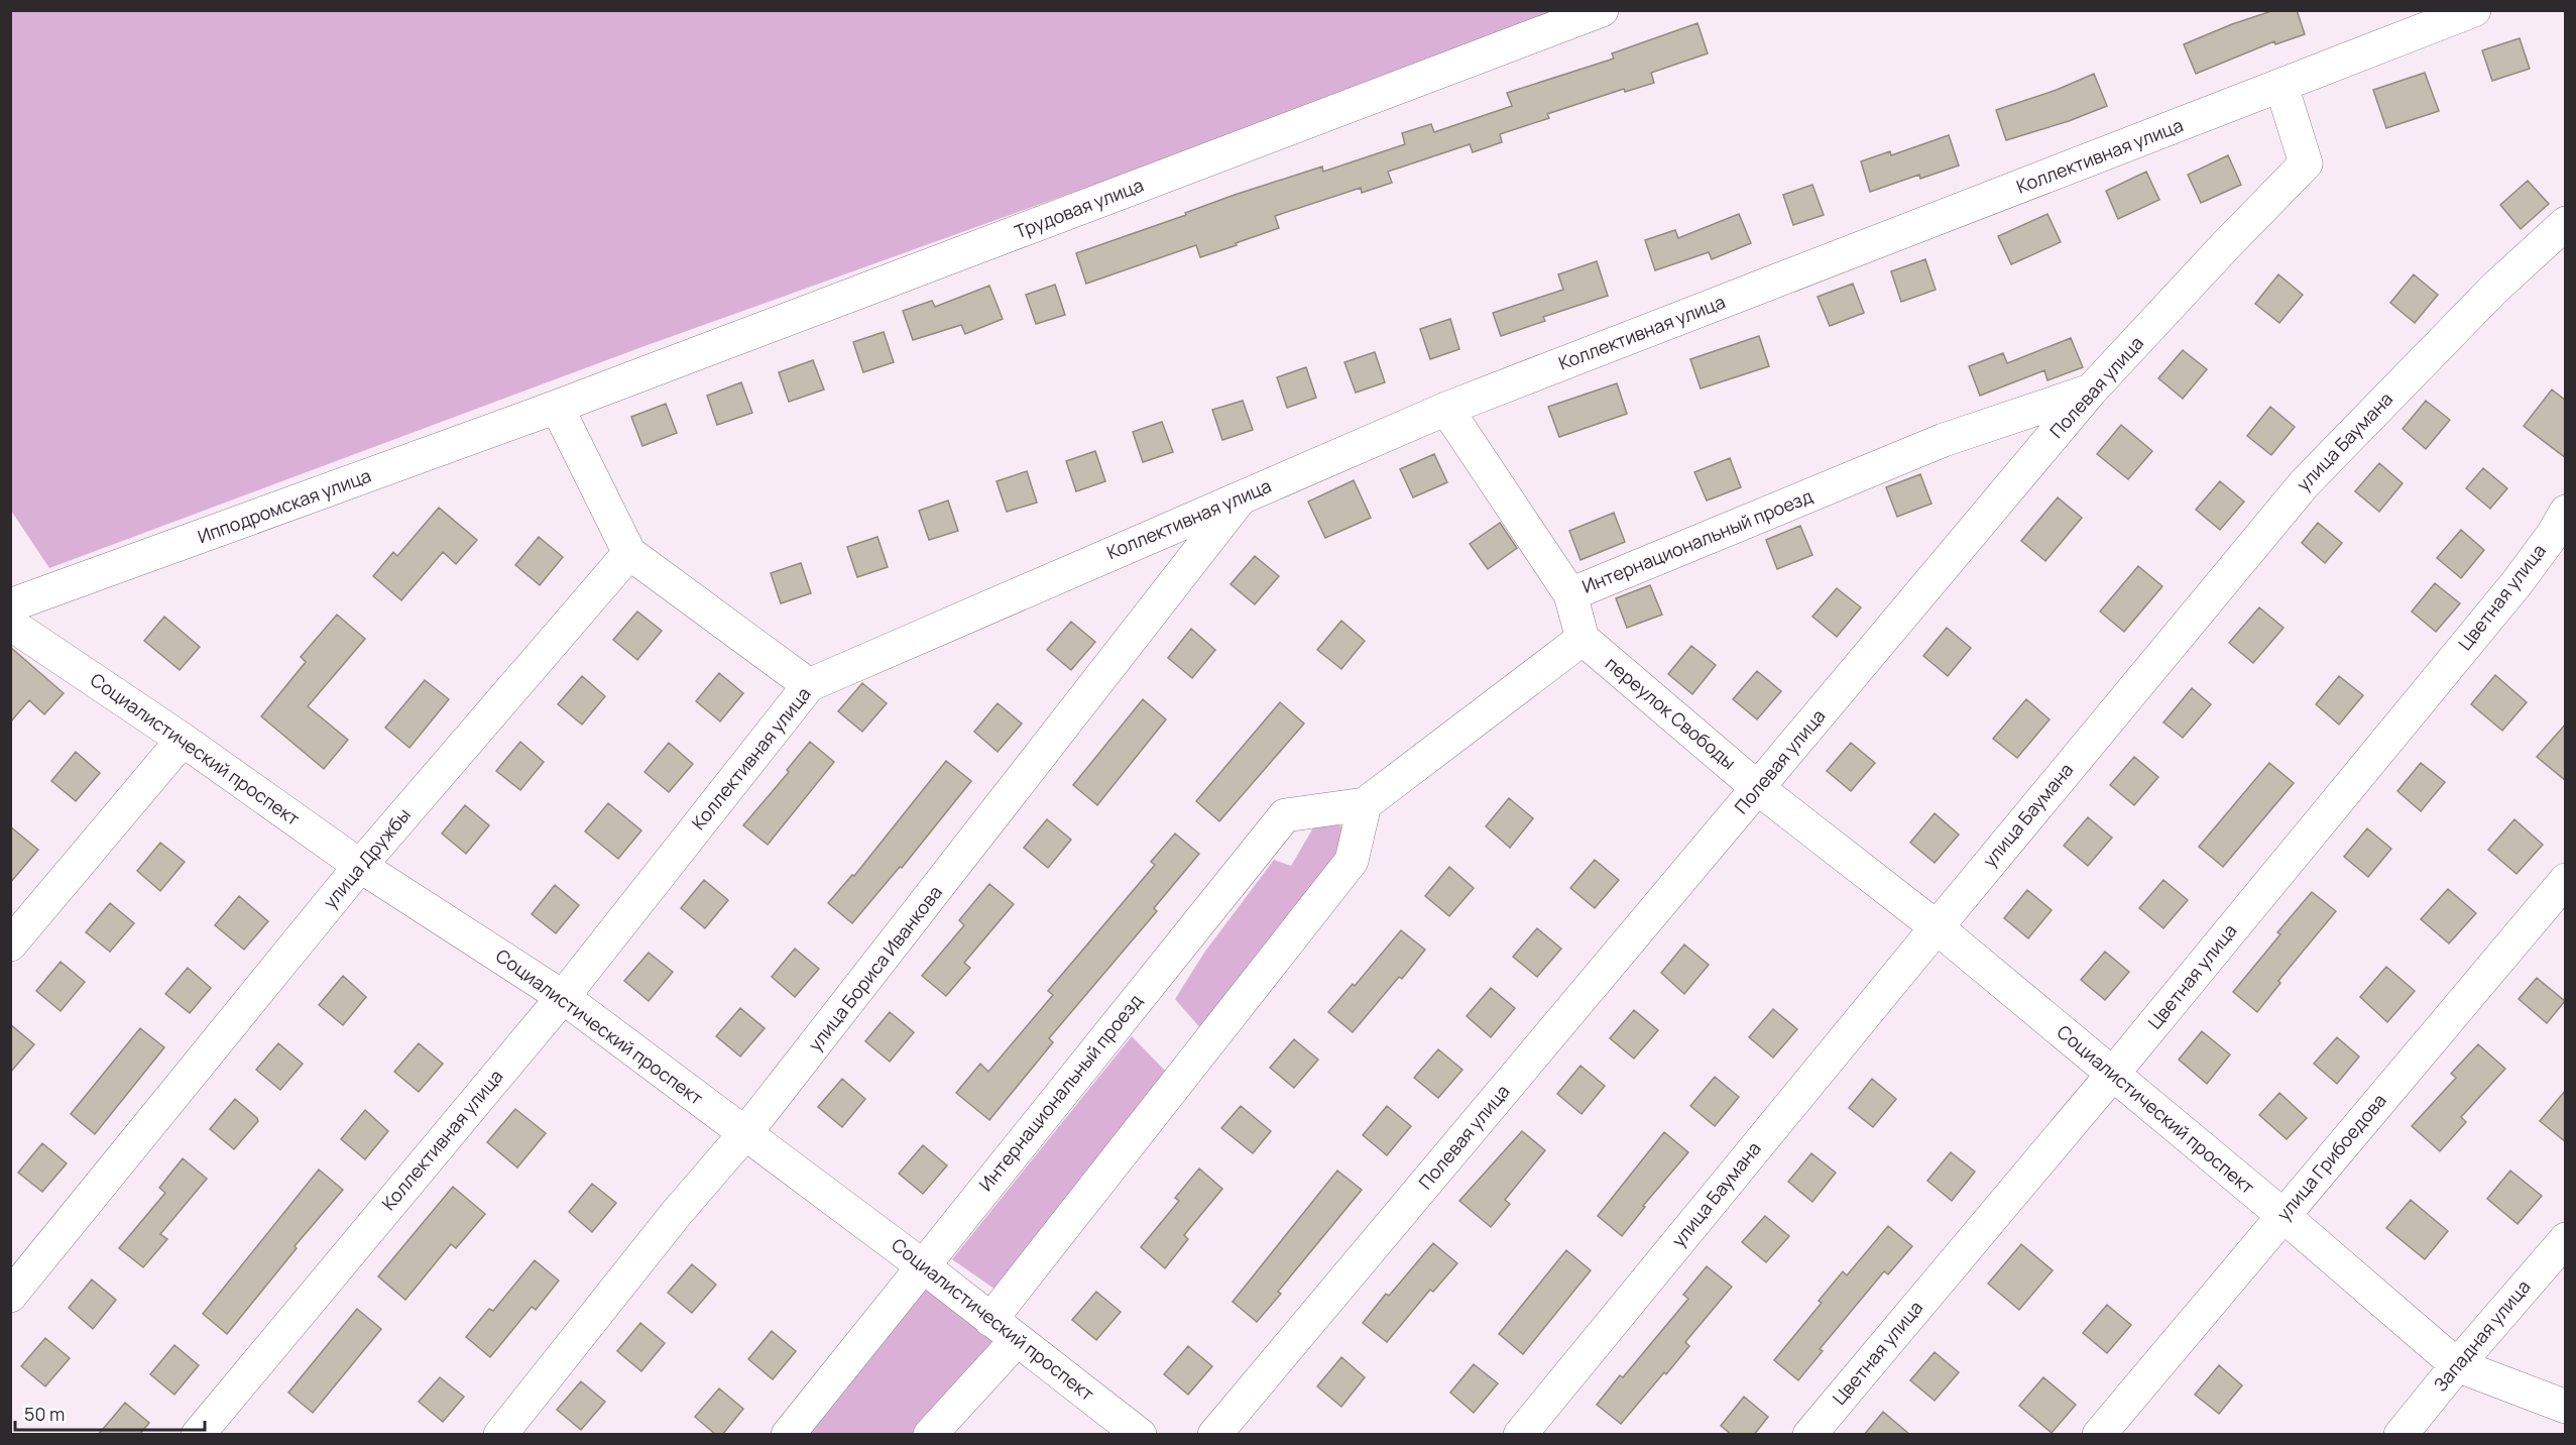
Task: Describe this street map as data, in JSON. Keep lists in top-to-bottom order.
{
  "streets": {
    "street": [
      "Коллективная улица",
      "Трудовая улица",
      "Полевая улица",
      "улица Баумана",
      "Ипподромская улица",
      "Интернациональный проезд",
      "Цветная улица",
      "переулок Свободы",
      "Социалистический проспект",
      "улица Дружбы",
      "улица Бориса Иванкова",
      "улица Грибоедова",
      "Западная улица"
    ]
  },
  "crossings": [
    ["Коллективная улица", "Полевая улица"],
    ["Коллективная улица", "Социалистический проспект"],
    ["Коллективная улица", "улица Бориса Иванкова"],
    ["Трудовая улица", "Ипподромская улица"],
    ["Полевая улица", "Интернациональный проезд"],
    ["Полевая улица", "переулок Свободы"],
    ["Полевая улица", "Социалистический проспект"],
    ["улица Баумана", "Социалистический проспект"],
    ["Интернациональный проезд", "переулок Свободы"],
    ["Интернациональный проезд", "Социалистический проспект"],
    ["Цветная улица", "Социалистический проспект"],
    ["переулок Свободы", "Социалистический проспект"],
    ["Социалистический проспект", "улица Дружбы"],
    ["Социалистический проспект", "улица Бориса Иванкова"],
    ["Социалистический проспект", "улица Грибоедова"],
    ["Социалистический проспект", "Западная улица"]
  ],
  "scale_bar": "50 m"
}
